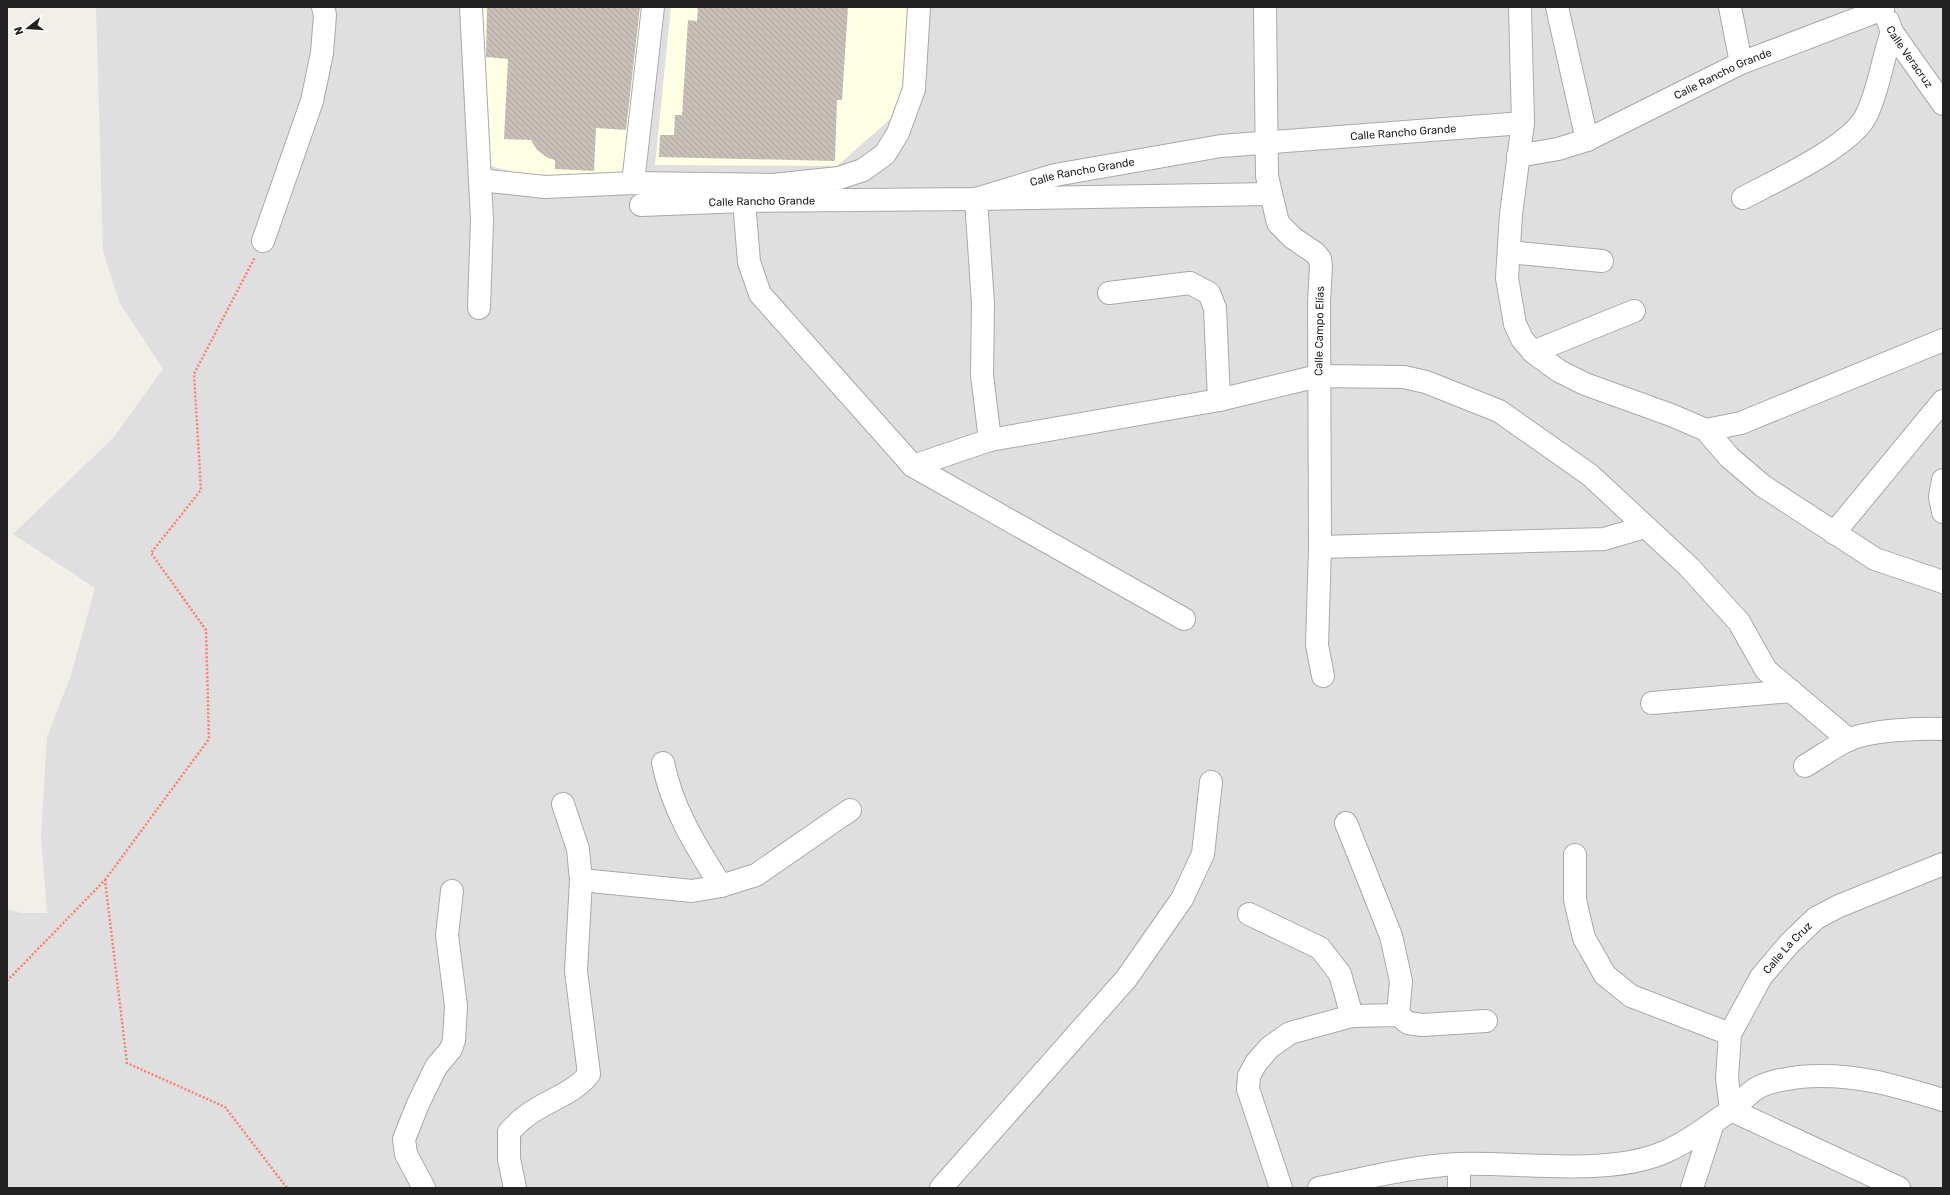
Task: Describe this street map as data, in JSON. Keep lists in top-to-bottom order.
{
  "streets": {
    "street": [
      "Calle Veracruz",
      "Calle Rancho Grande",
      "Calle Campo Elías",
      "Calle La Cruz"
    ]
  },
  "crossings": [
    ["Calle Veracruz", "Calle Rancho Grande"],
    ["Calle Rancho Grande", "Calle Campo Elías"]
  ],
  "north": "left"
}
